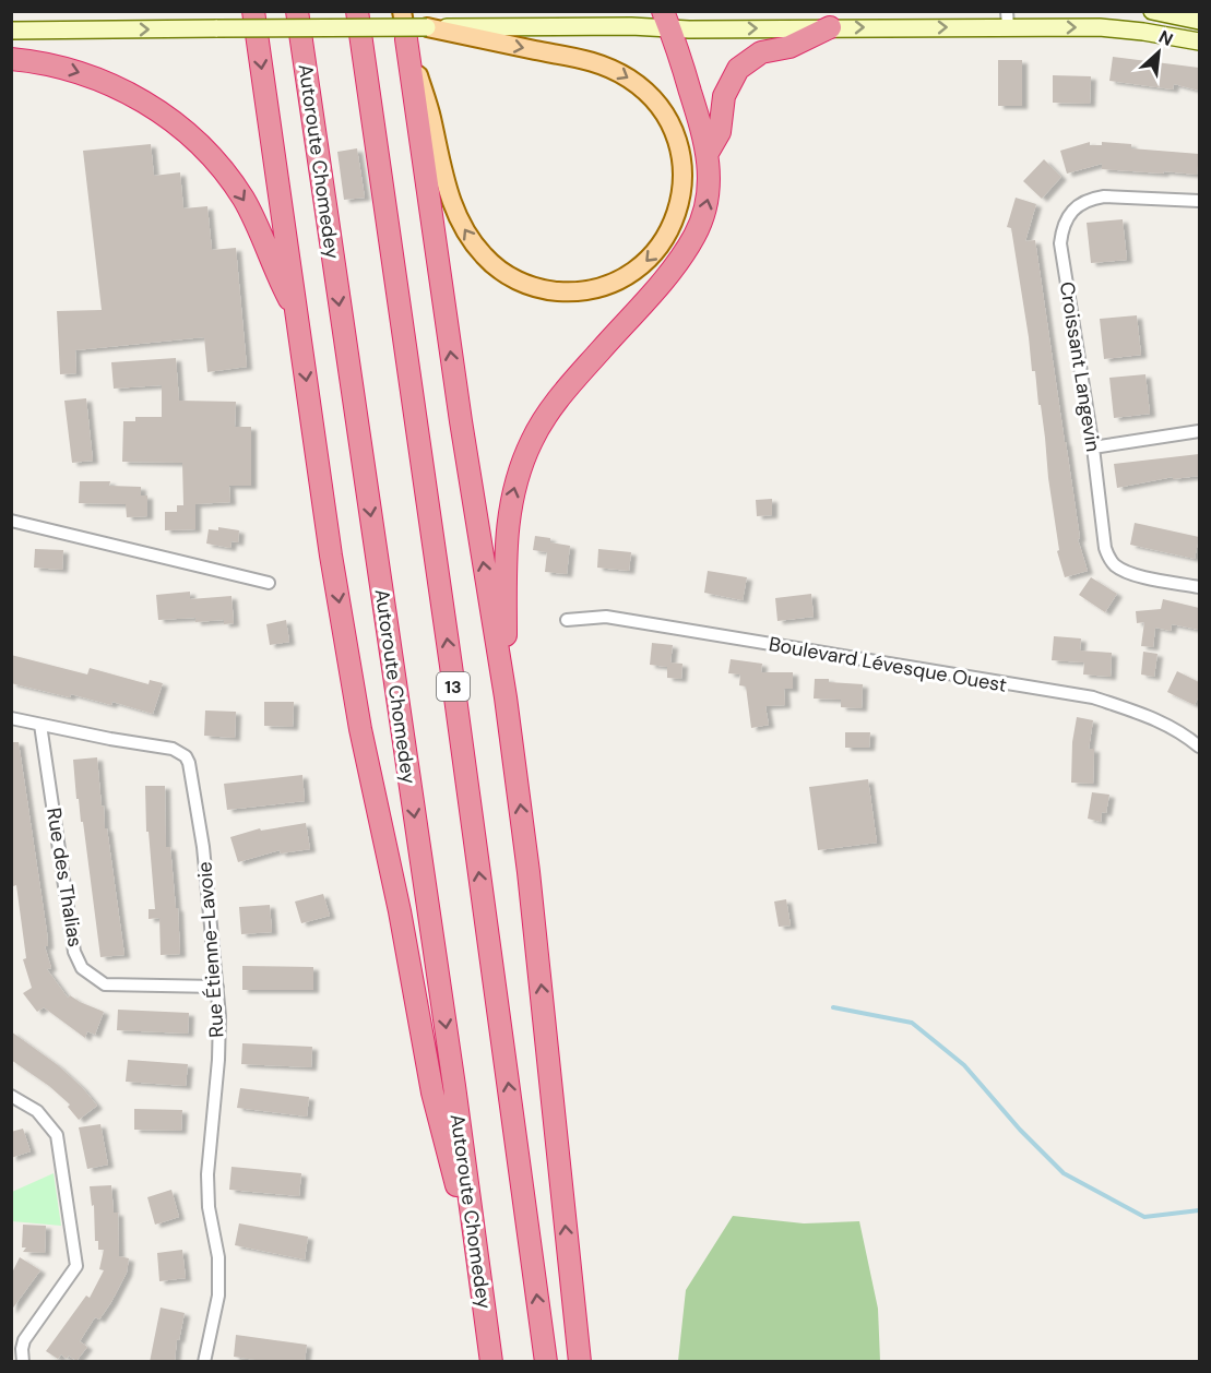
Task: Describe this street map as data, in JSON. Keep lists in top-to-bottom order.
{
  "streets": {
    "highway": ["Autoroute Chomedey", "13"],
    "street": [
      "Croissant Langevin",
      "Boulevard Lévesque Ouest",
      "Rue des Thalias",
      "Rue Étienne-Lavoie"
    ]
  },
  "crossings": [
    ["Rue des Thalias", "Rue Étienne-Lavoie"]
  ],
  "north": "top right"
}
